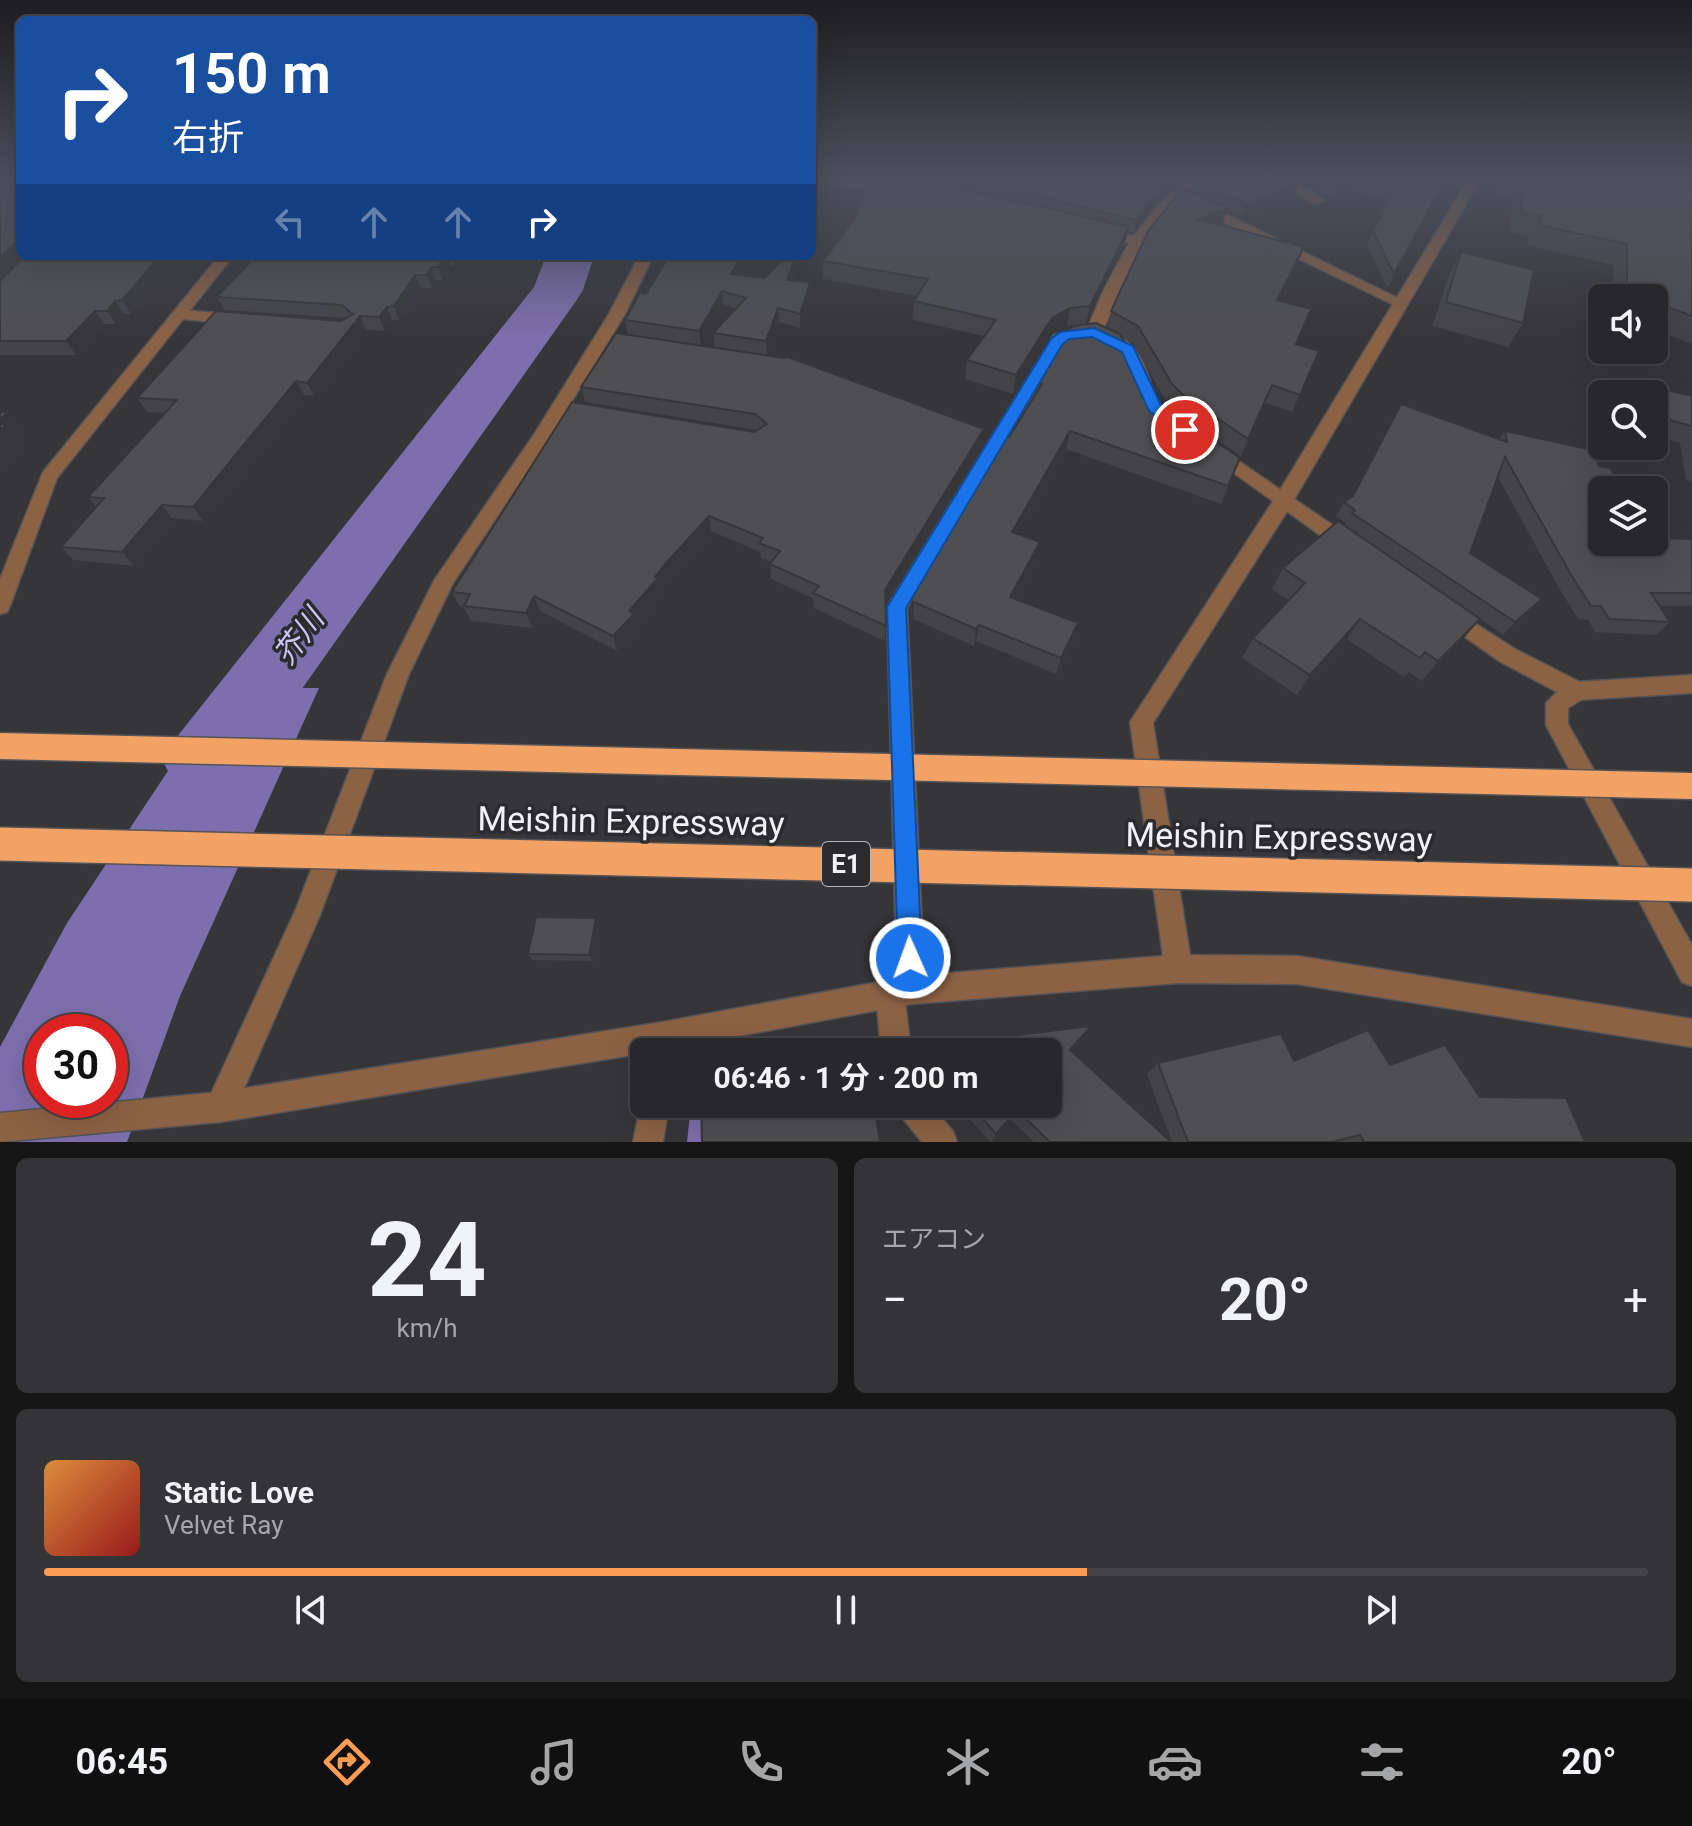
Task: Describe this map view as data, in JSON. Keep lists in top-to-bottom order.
{
  "streets": {
    "highway": ["Meishin Expressway", "E1"]
  },
  "water": ["芥川"],
  "page": {
    "turn": ["150 m", "右折"],
    "limit": "30",
    "trip": "06:46 · 1 分 · 200 m",
    "tile": [
      ["24", "km/h"],
      "エアコン"
    ],
    "heat": ["−", "20°", "+"],
    "song": ["Static Love", "Velvet Ray"],
    "tabs": ["06:45", "20°"]
  }
}
